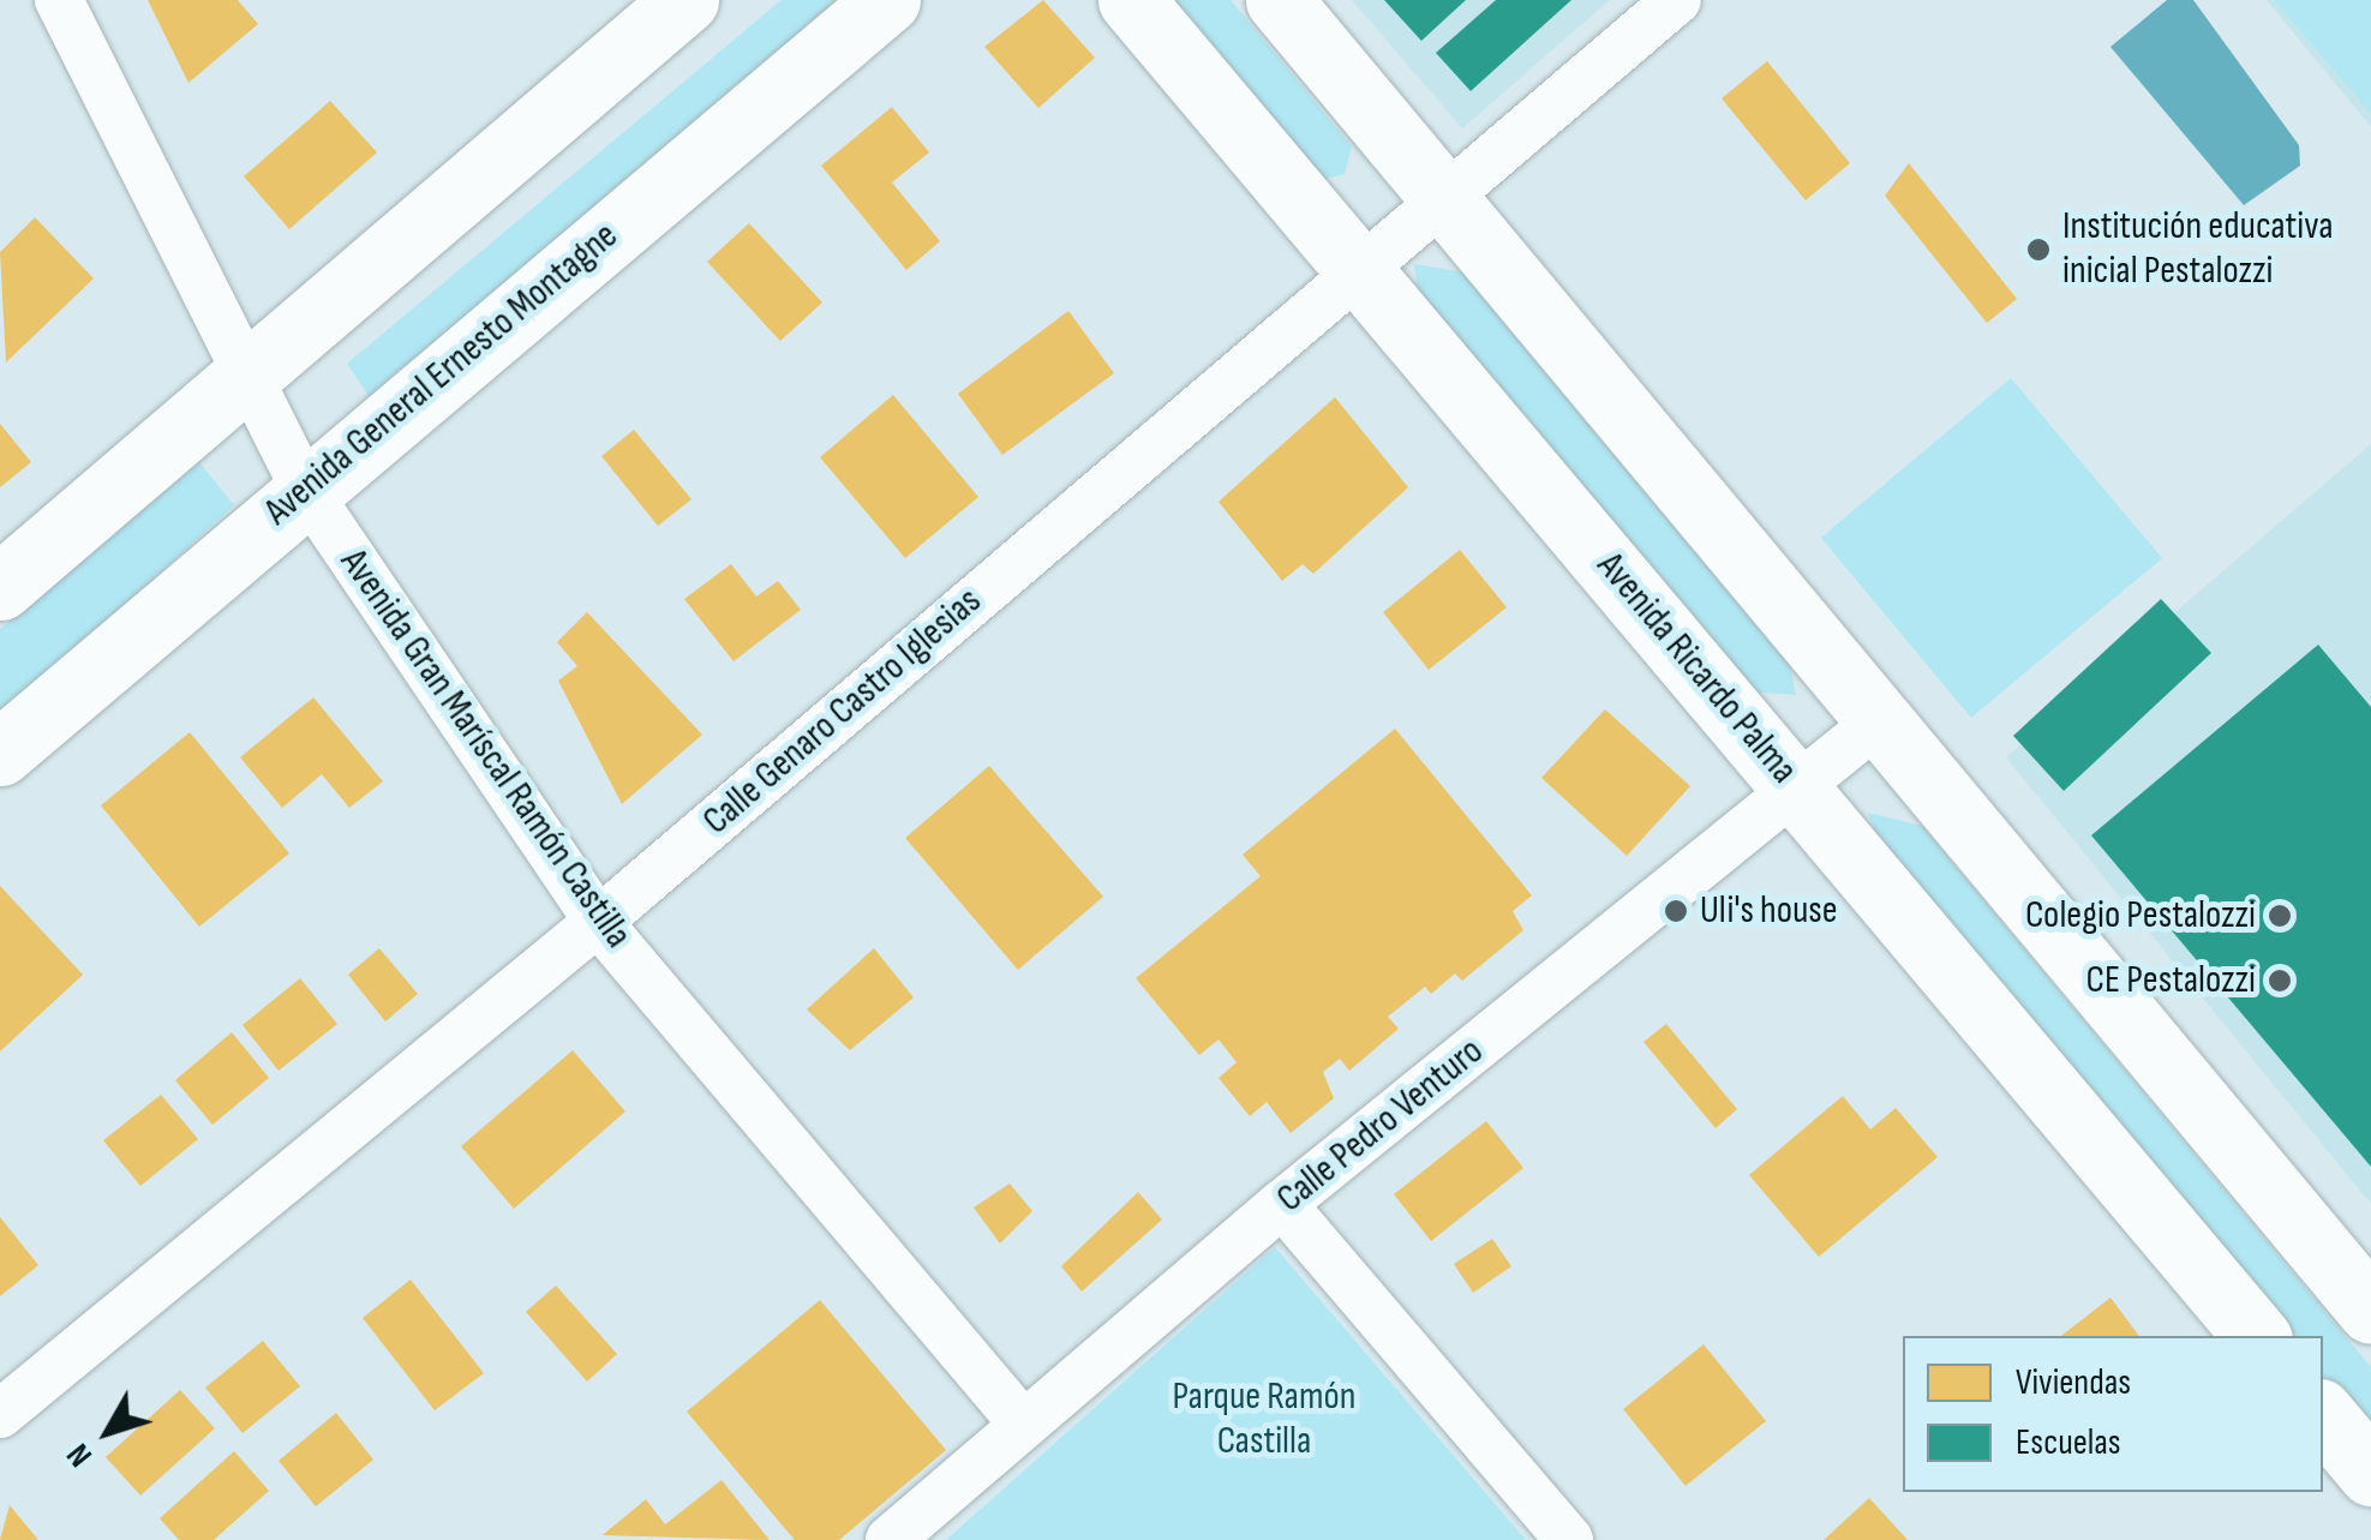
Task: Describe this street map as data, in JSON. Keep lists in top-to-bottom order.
{
  "streets": {
    "main road": ["Avenida General Ernesto Montagne", "Avenida Ricardo Palma"],
    "street": ["Calle Genaro Castro Iglesias", "Avenida Gran Maríscal Ramón Castilla", "Calle Pedro Venturo"]
  },
  "crossings": [
    ["Avenida General Ernesto Montagne", "Avenida Gran Maríscal Ramón Castilla"],
    ["Avenida Ricardo Palma", "Calle Genaro Castro Iglesias"],
    ["Avenida Ricardo Palma", "Calle Pedro Venturo"],
    ["Calle Genaro Castro Iglesias", "Avenida Gran Maríscal Ramón Castilla"],
    ["Avenida Gran Maríscal Ramón Castilla", "Calle Pedro Venturo"]
  ],
  "parks": ["Parque Ramón Castilla"],
  "places": [
    "Institución educativa inicial Pestalozzi",
    "Uli's house",
    "Colegio Pestalozzi",
    "CE Pestalozzi"
  ],
  "legend": ["Viviendas", "Escuelas"],
  "north": "bottom left"
}
